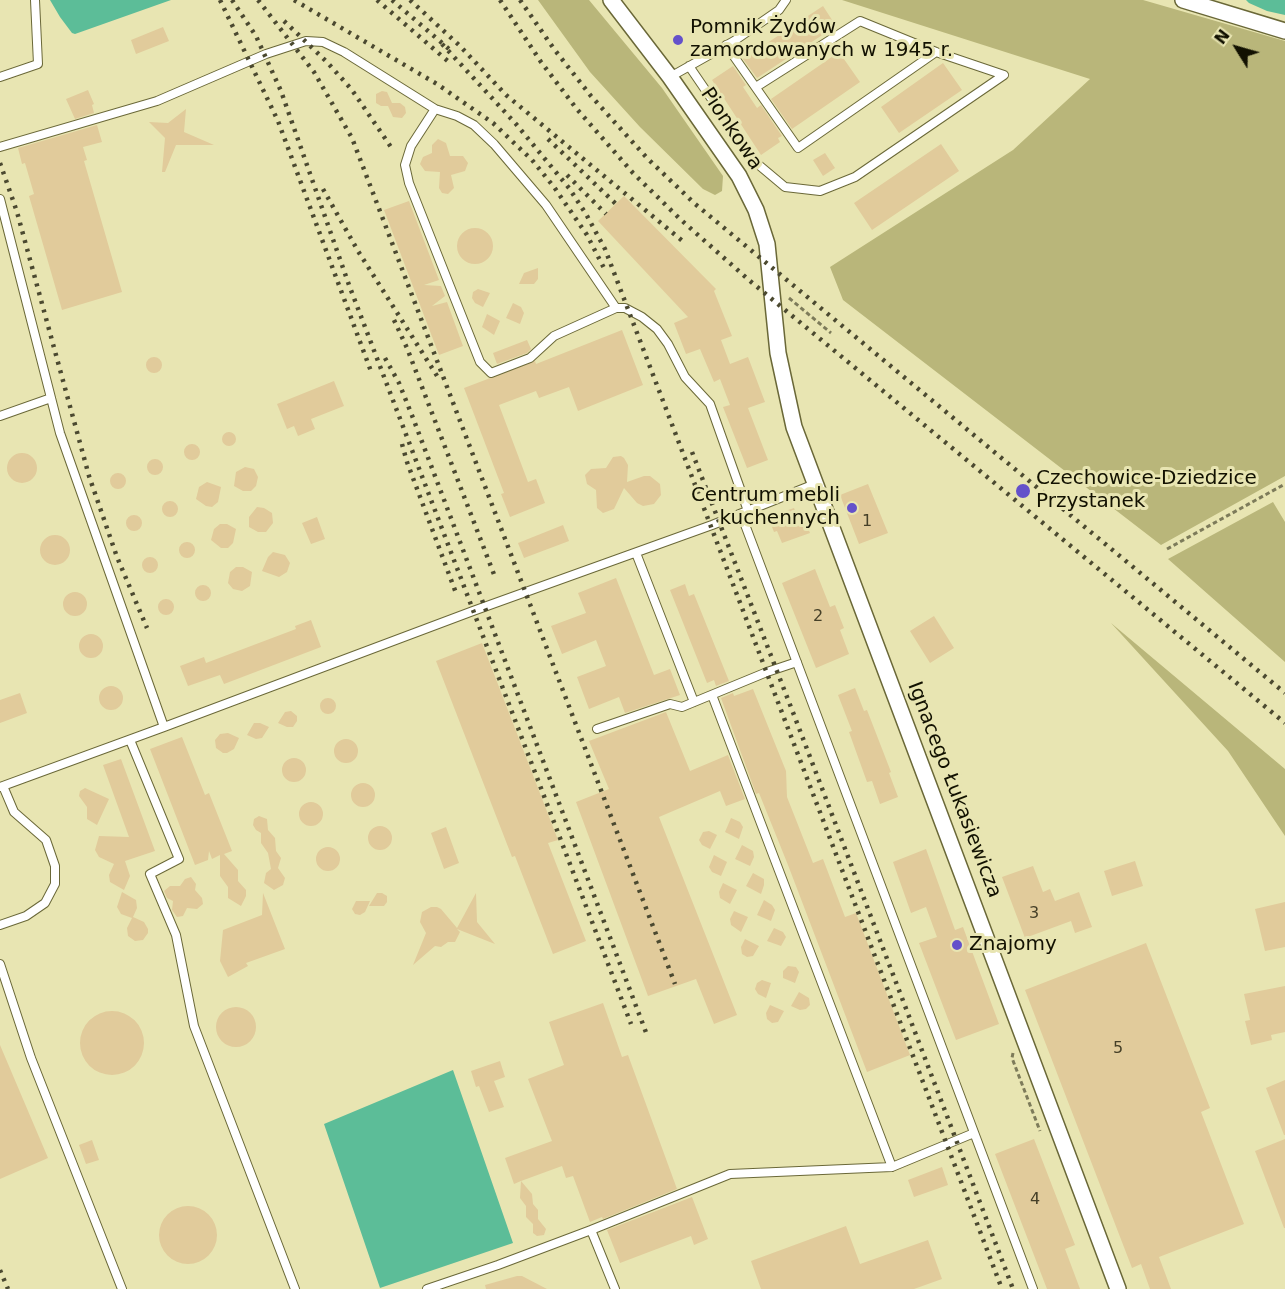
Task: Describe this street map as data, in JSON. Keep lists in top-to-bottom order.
{
  "streets": {
    "street": ["Pionkowa", "Ignacego Łukasiewicza"]
  },
  "crossings": [
    ["Pionkowa", "Ignacego Łukasiewicza"]
  ],
  "places": [
    "Pomnik Żydów zamordowanych w 1945 r.",
    "Czechowice-Dziedzice Przystanek",
    "Centrum mebli kuchennych",
    "Znajomy"
  ],
  "house_numbers": [
    "1",
    "2",
    "3",
    "5",
    "4"
  ],
  "north": "top left"
}
